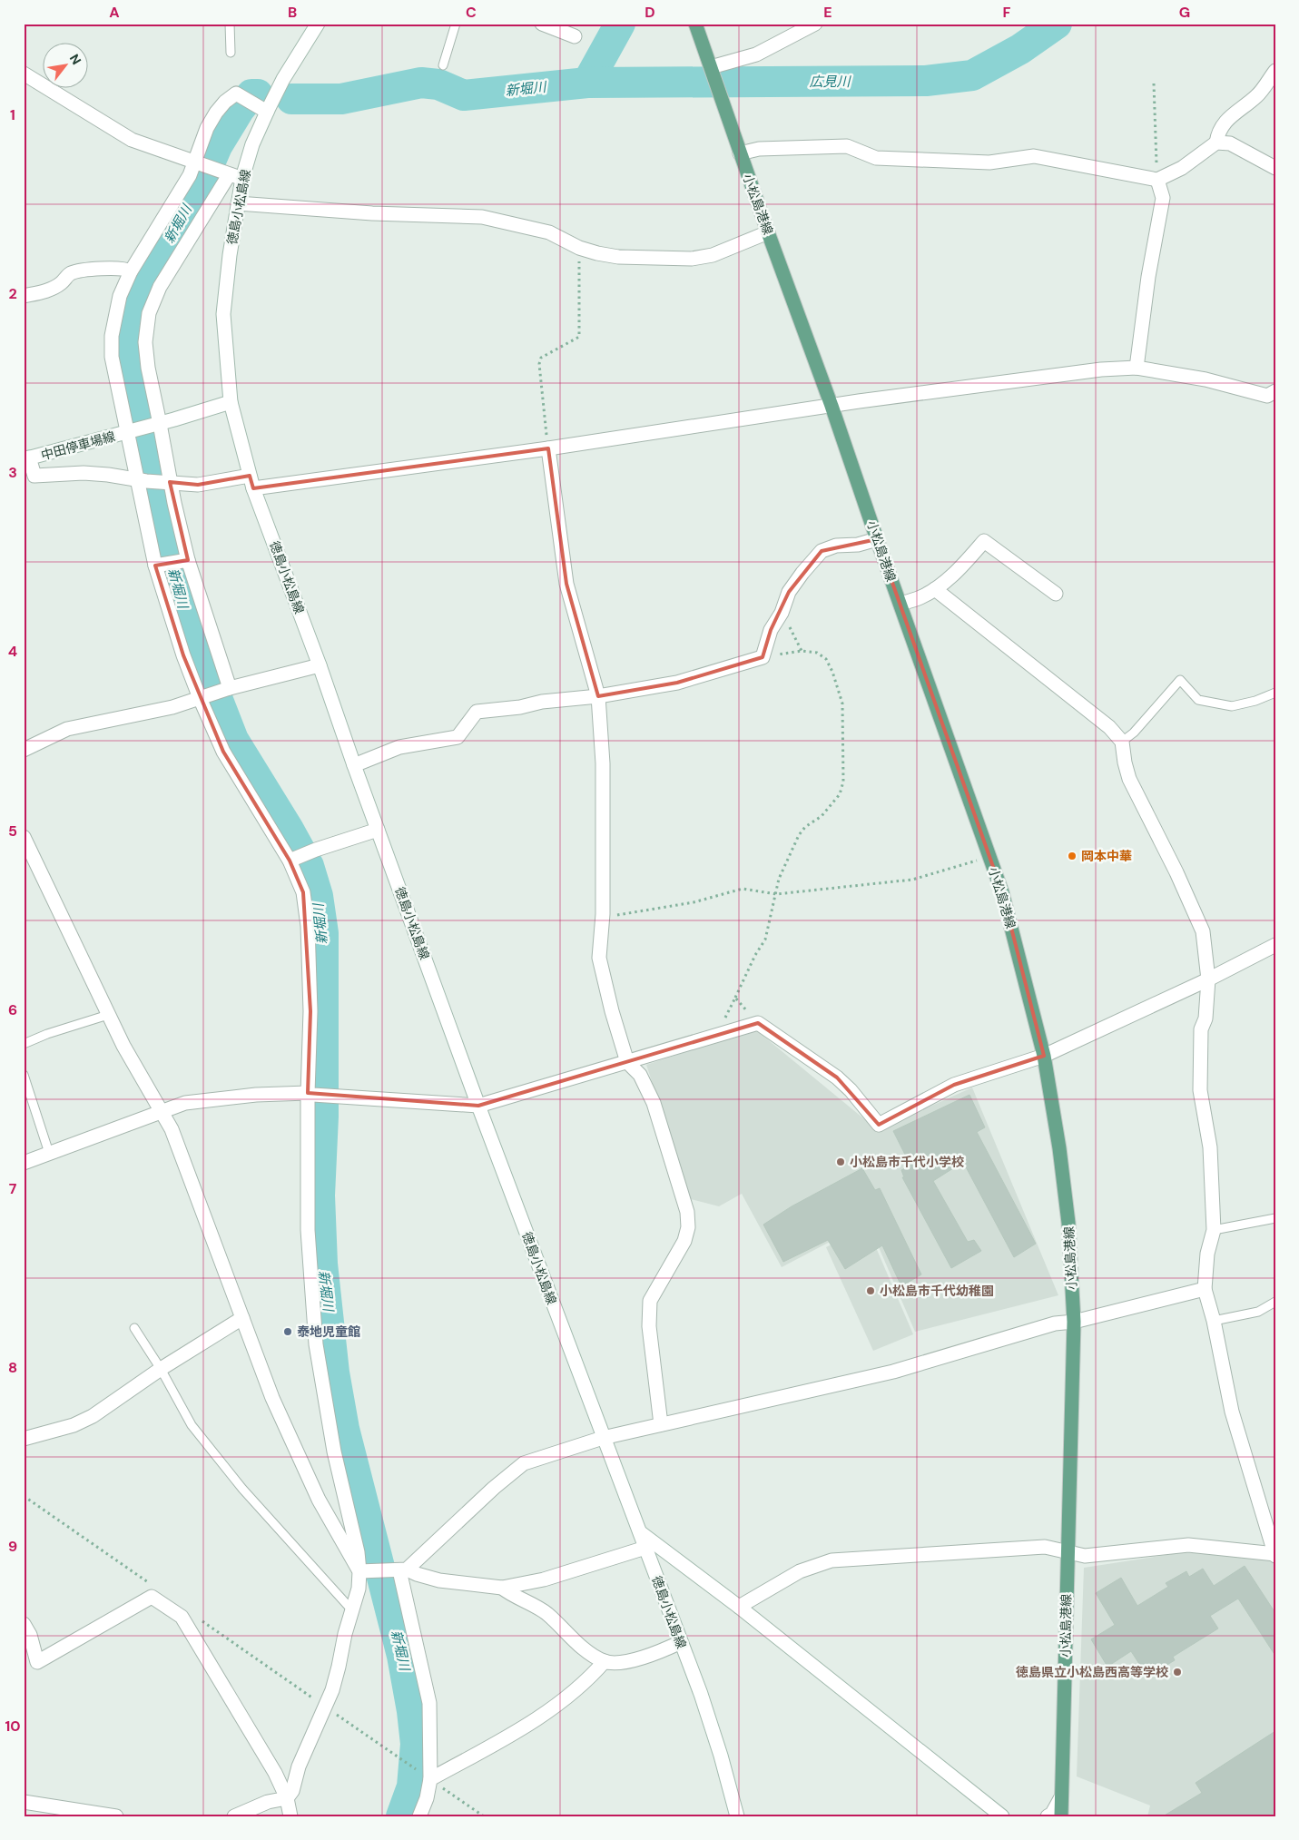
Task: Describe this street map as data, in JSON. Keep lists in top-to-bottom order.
{
  "streets": {
    "main road": ["小松島港線"],
    "street": ["徳島小松島線", "中田停車場線"]
  },
  "water": ["広見川", "新堀川"],
  "places": [
    "岡本中華",
    "小松島市千代小学校",
    "小松島市千代幼稚園",
    "泰地児童館",
    "徳島県立小松島西高等学校"
  ],
  "north": "top right",
  "grid": {
    "columns": [
      "A",
      "B",
      "C",
      "D",
      "E",
      "F",
      "G"
    ],
    "rows": [
      "1",
      "2",
      "3",
      "4",
      "5",
      "6",
      "7",
      "8",
      "9",
      "10"
    ]
  }
}
